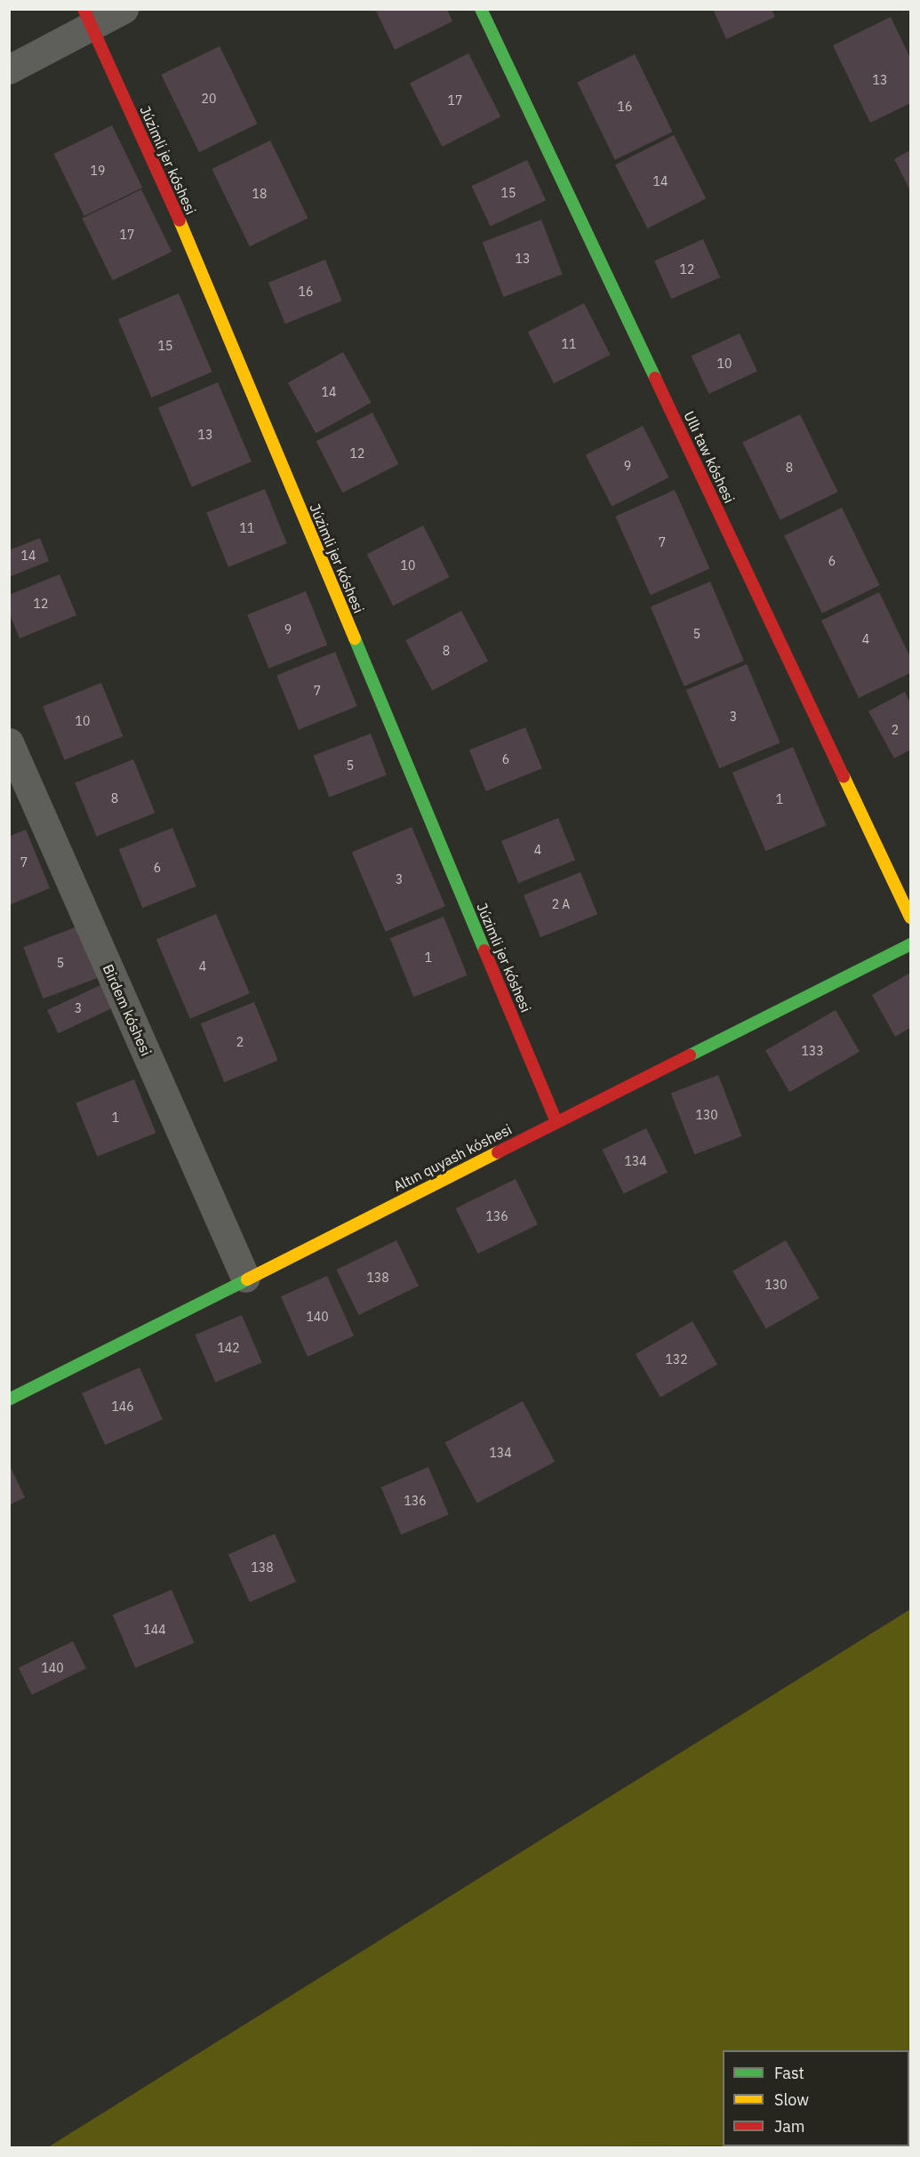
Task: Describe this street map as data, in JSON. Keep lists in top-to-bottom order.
{
  "streets": {
    "street": [
      "Júzimli jer kóshesi",
      "Ullı taw kóshesi",
      "Birdem kóshesi",
      "Altın quyash kóshesi"
    ]
  },
  "crossings": [
    ["Júzimli jer kóshesi", "Altın quyash kóshesi"],
    ["Birdem kóshesi", "Altın quyash kóshesi"]
  ],
  "house_numbers": [
    "13",
    "20",
    "17",
    "16",
    "19",
    "14",
    "15",
    "18",
    "17",
    "13",
    "12",
    "16",
    "11",
    "15",
    "10",
    "14",
    "13",
    "12",
    "9",
    "8",
    "11",
    "7",
    "14",
    "6",
    "10",
    "12",
    "9",
    "5",
    "4",
    "8",
    "7",
    "3",
    "10",
    "2",
    "6",
    "5",
    "8",
    "1",
    "4",
    "7",
    "6",
    "3",
    "2 А",
    "1",
    "5",
    "4",
    "3",
    "2",
    "133",
    "130",
    "1",
    "134",
    "136",
    "138",
    "130",
    "140",
    "142",
    "132",
    "146",
    "134",
    "136",
    "138",
    "144",
    "140"
  ],
  "legend": ["Fast", "Slow", "Jam"]
}
